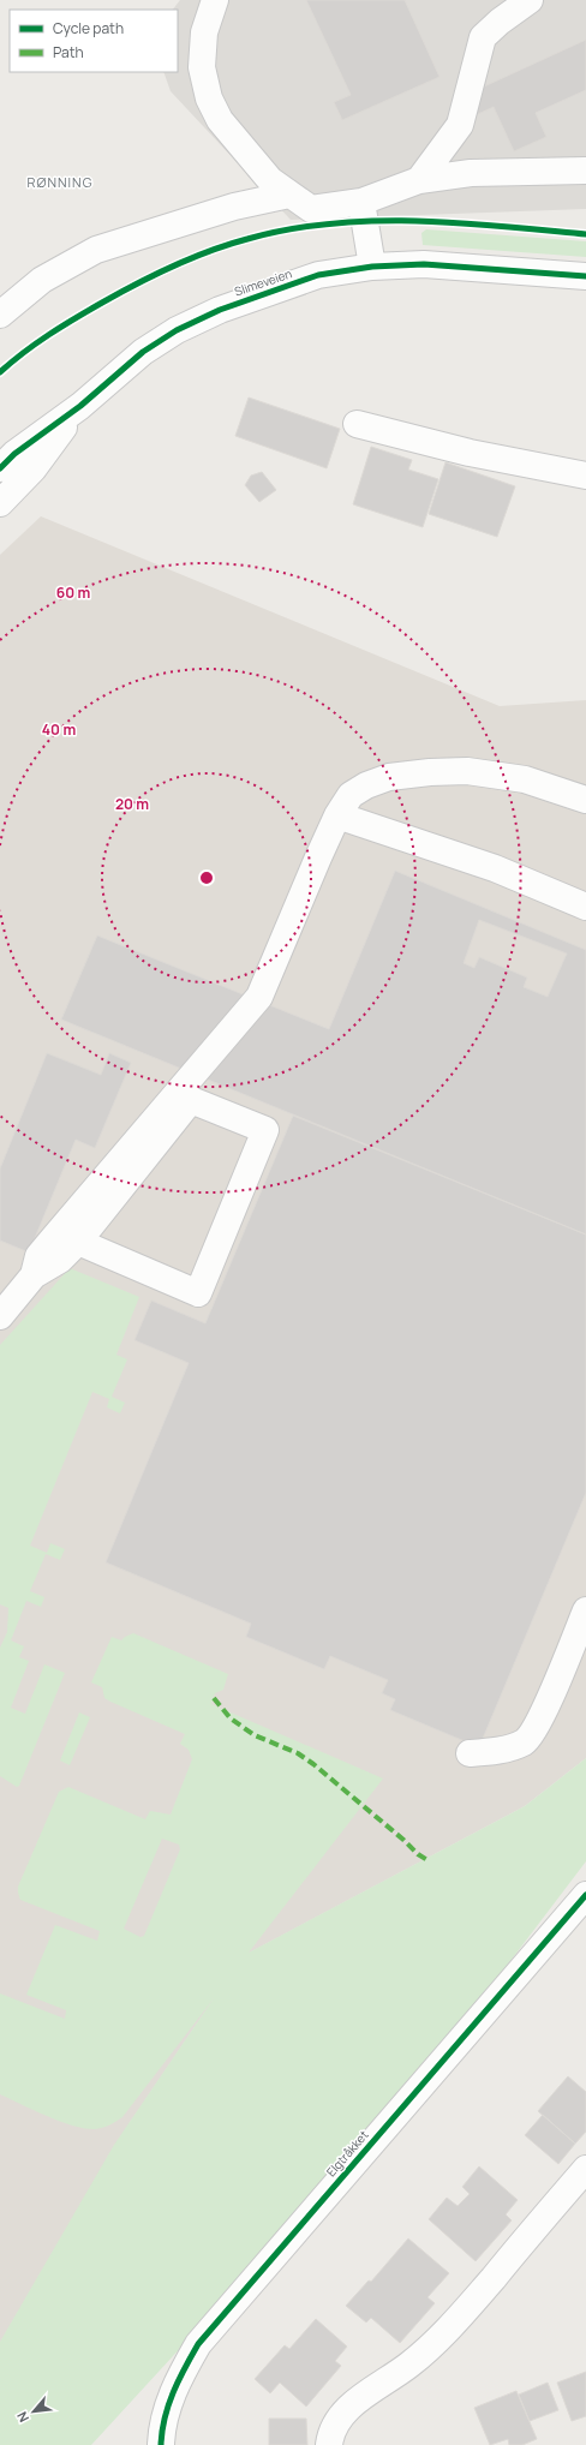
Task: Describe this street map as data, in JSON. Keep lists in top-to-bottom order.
{
  "streets": {
    "street": ["Slimeveien", "Elgtråkket"]
  },
  "districts": ["RØNNING"],
  "legend": ["Cycle path", "Path"],
  "north": "bottom left",
  "rings": ["60 m", "40 m", "20 m"]
}
